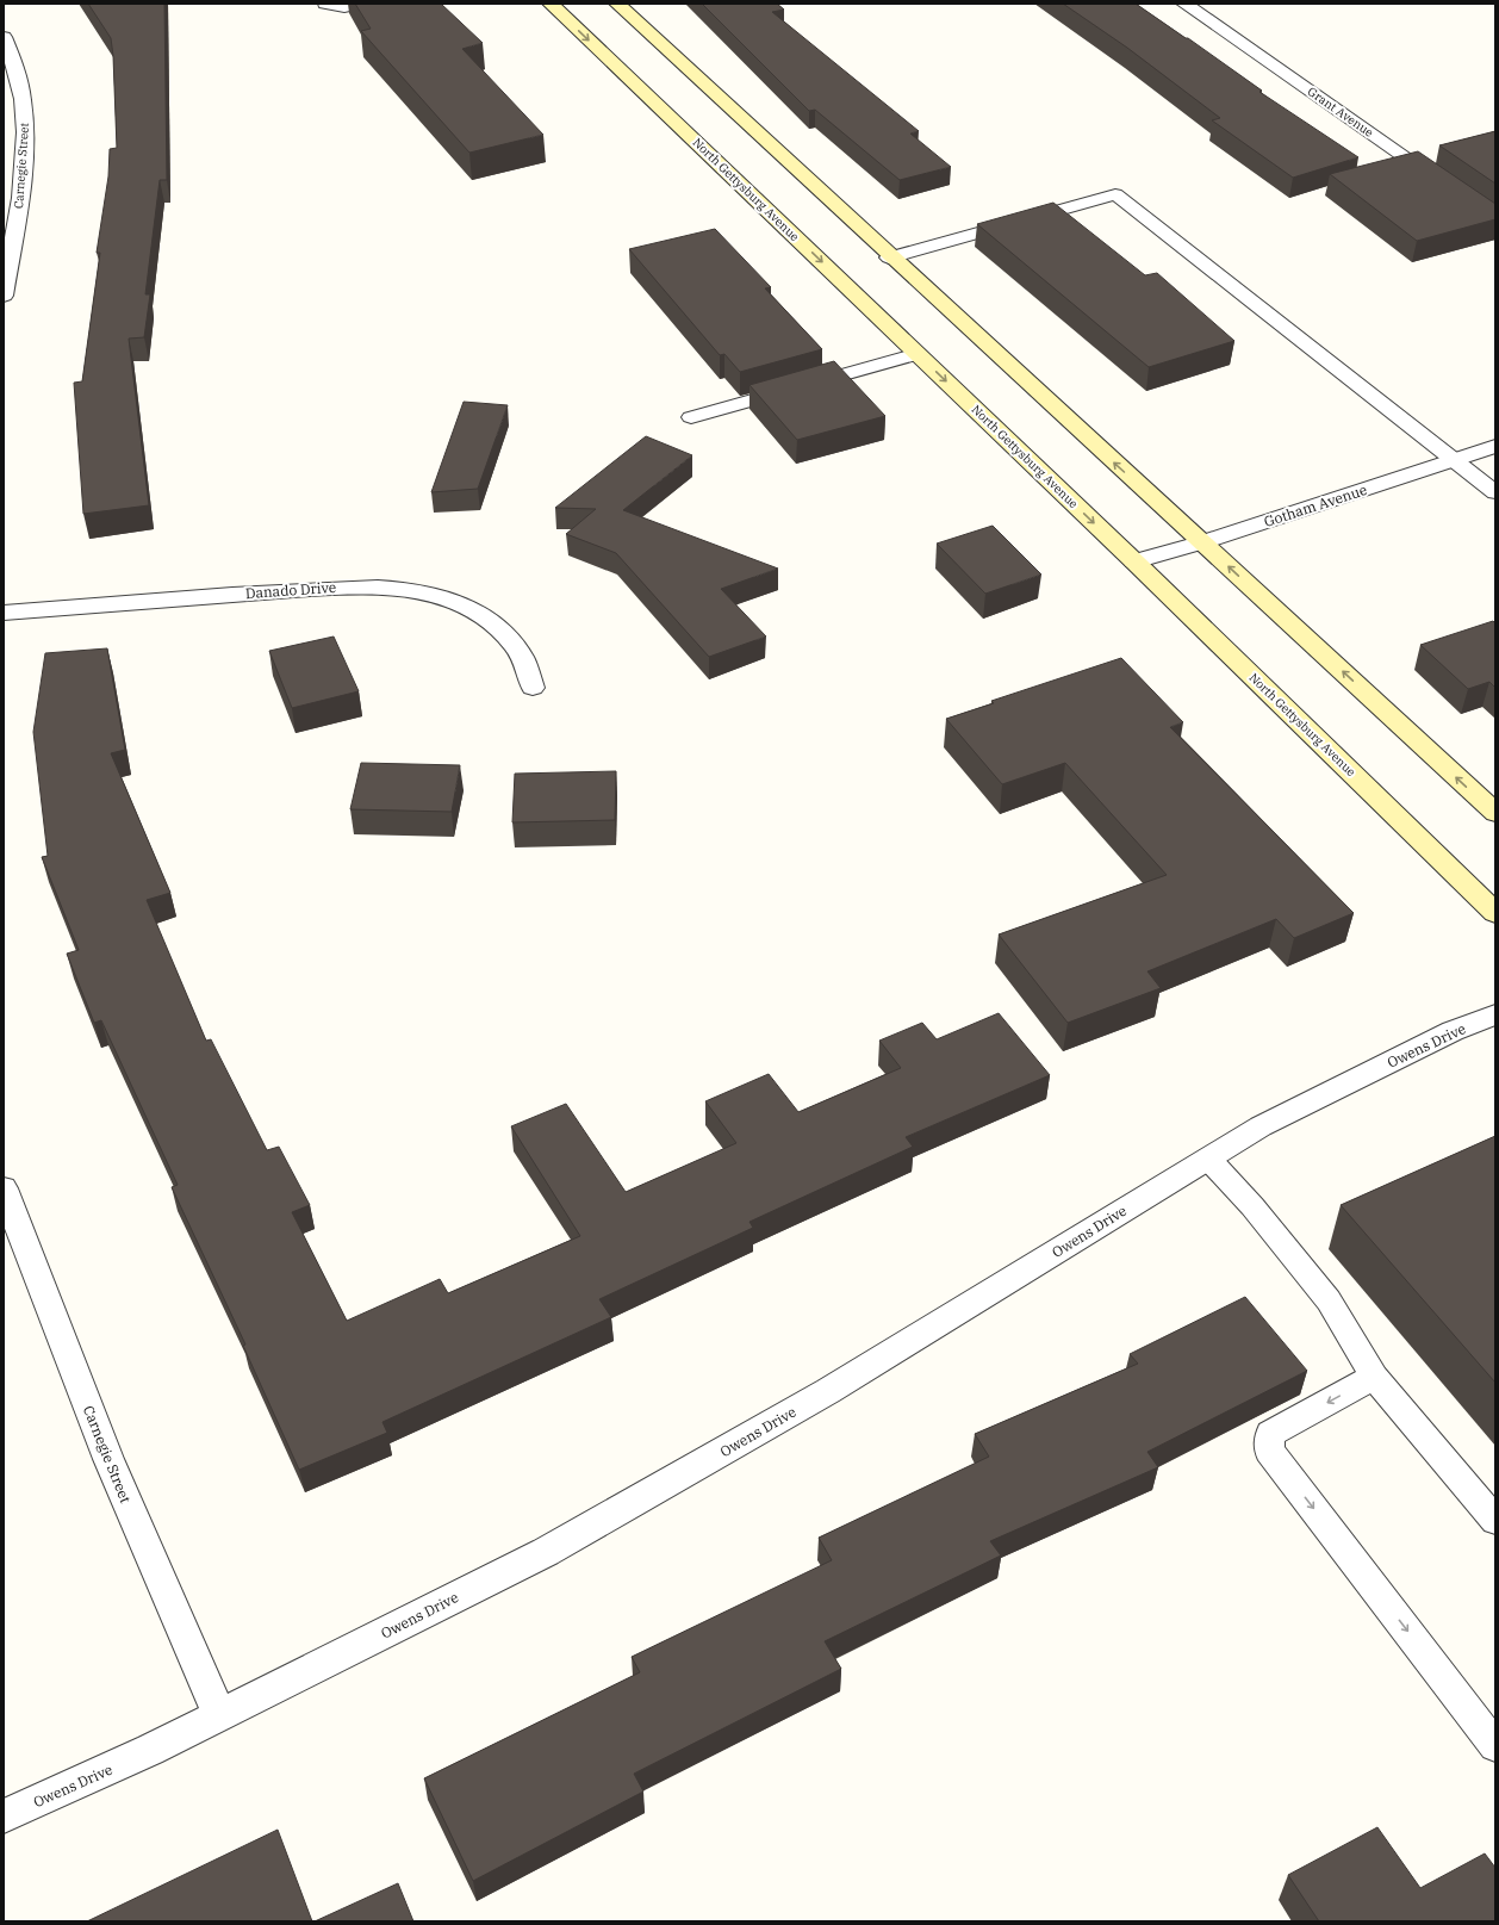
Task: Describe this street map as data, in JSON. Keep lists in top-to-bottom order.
{
  "streets": {
    "main road": ["North Gettysburg Avenue"],
    "street": [
      "Grant Avenue",
      "Carnegie Street",
      "Gotham Avenue",
      "Danado Drive",
      "Owens Drive"
    ]
  },
  "crossings": [
    ["Carnegie Street", "Owens Drive"],
    ["North Gettysburg Avenue", "Gotham Avenue"]
  ]
}
